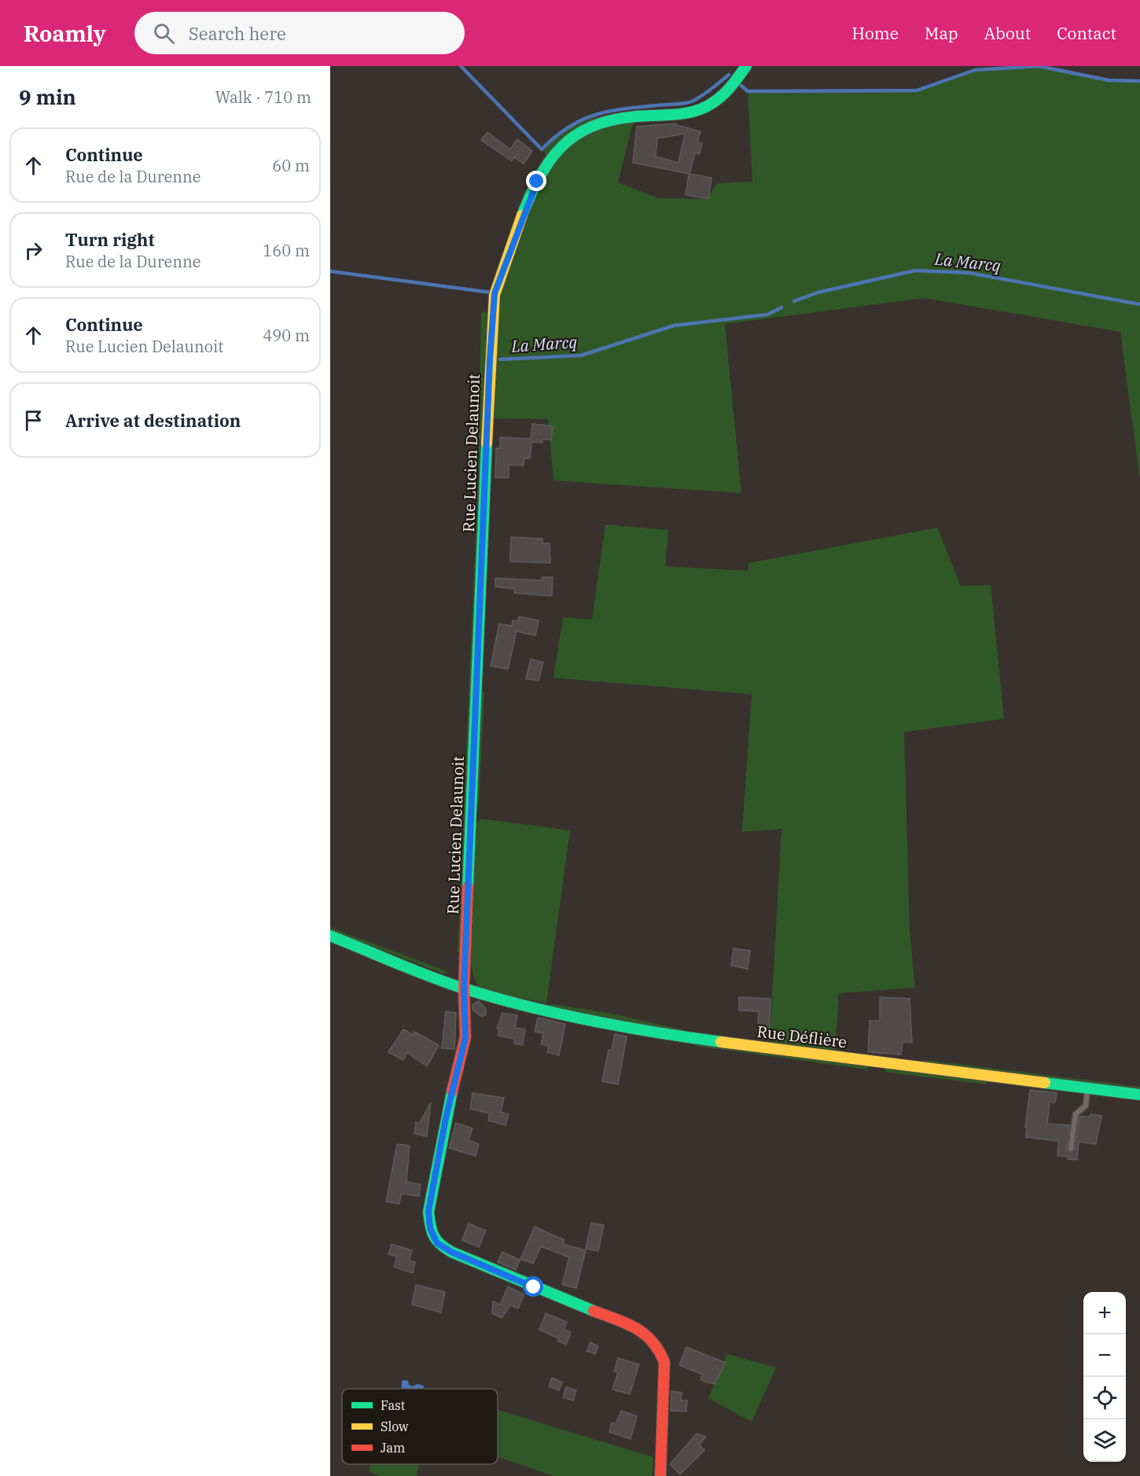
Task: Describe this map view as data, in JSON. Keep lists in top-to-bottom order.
{
  "streets": {
    "street": ["Rue Lucien Delaunoit", "Rue Déflière"]
  },
  "crossings": [
    ["Rue Lucien Delaunoit", "Rue Déflière"]
  ],
  "water": ["La Marcq"],
  "legend": ["Fast", "Slow", "Jam"],
  "page": {
    "header": "Roamly",
    "search": "Search here",
    "nav": [
      "Home",
      "Map",
      "About",
      "Contact"
    ],
    "heading": ["9 min", "Walk · 710 m"],
    "list": [
      ["Continue", "Rue de la Durenne", "60 m"],
      ["Turn right", "Rue de la Durenne", "160 m"],
      ["Continue", "Rue Lucien Delaunoit", "490 m"],
      "Arrive at destination"
    ],
    "map_buttons": ["+", "−"]
  }
}
